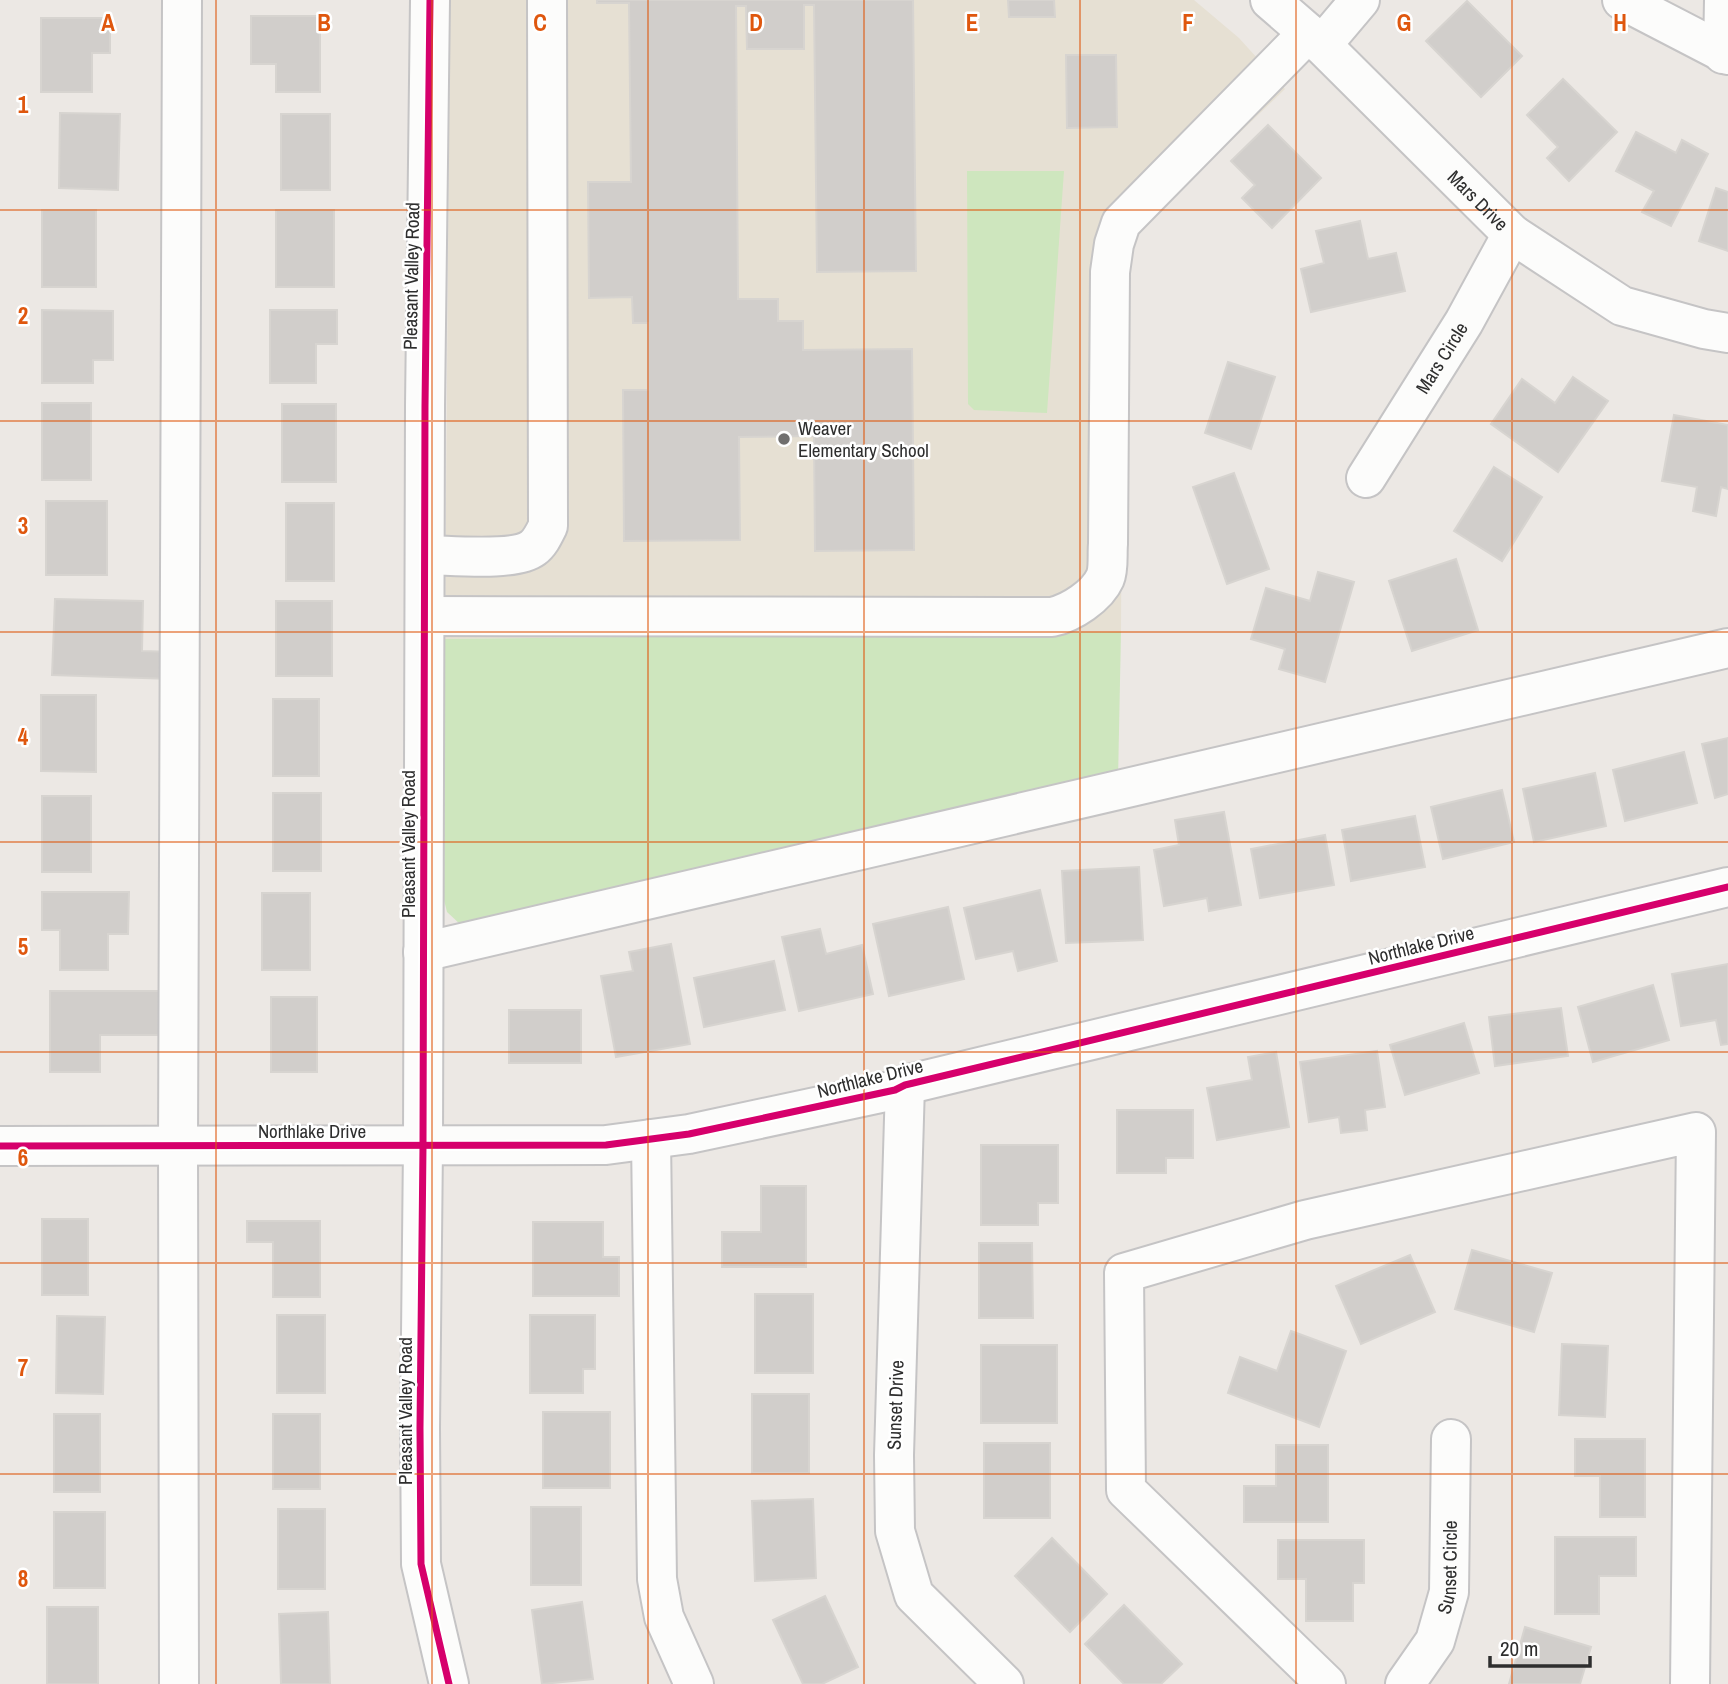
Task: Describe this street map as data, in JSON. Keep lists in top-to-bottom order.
{
  "streets": {
    "street": [
      "Mars Drive",
      "Pleasant Valley Road",
      "Mars Circle",
      "Northlake Drive",
      "Sunset Drive",
      "Sunset Circle"
    ]
  },
  "crossings": [
    ["Mars Drive", "Mars Circle"],
    ["Pleasant Valley Road", "Northlake Drive"],
    ["Northlake Drive", "Sunset Drive"]
  ],
  "places": ["Weaver Elementary School"],
  "scale_bar": "20 m",
  "grid": {
    "columns": [
      "A",
      "B",
      "C",
      "D",
      "E",
      "F",
      "G",
      "H"
    ],
    "rows": [
      "1",
      "2",
      "3",
      "4",
      "5",
      "6",
      "7",
      "8"
    ]
  }
}
